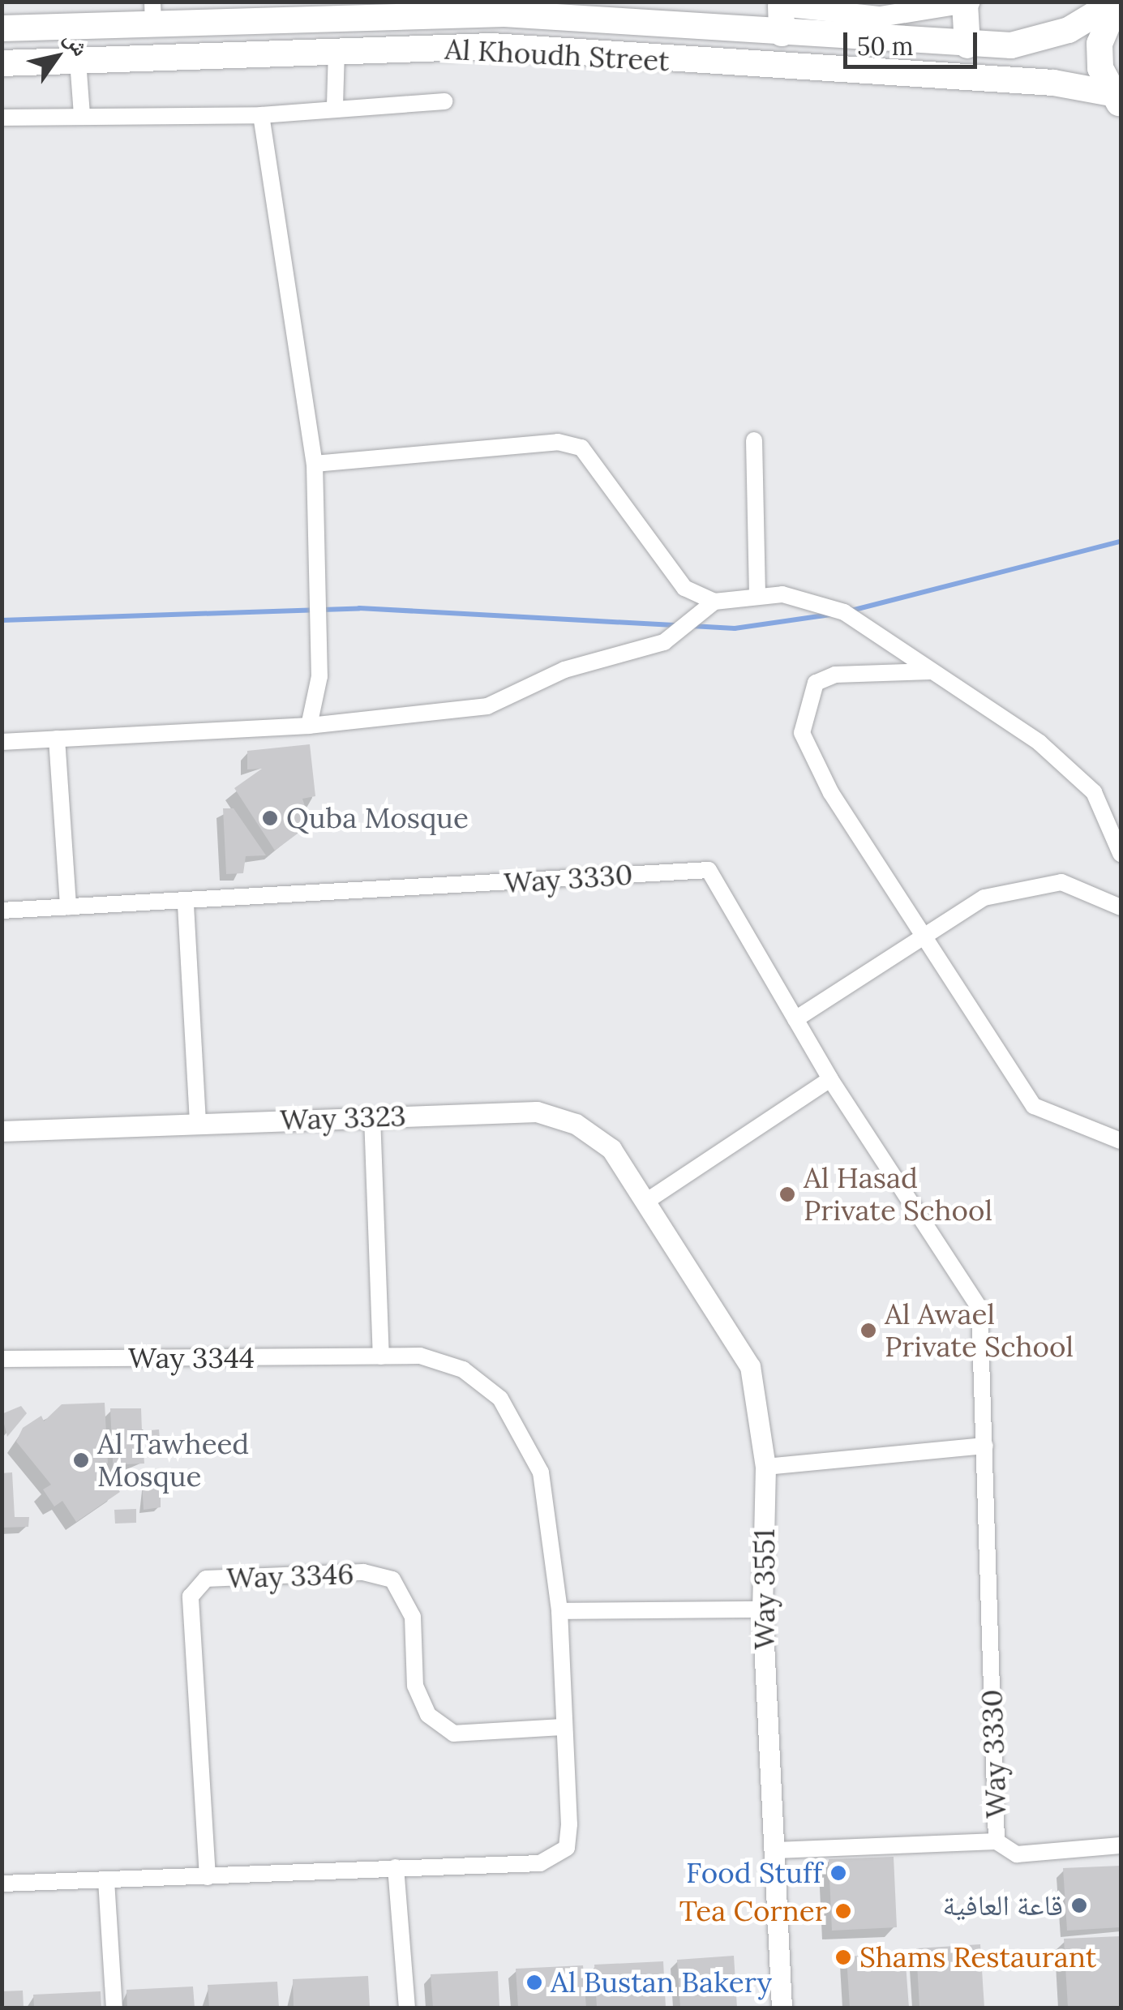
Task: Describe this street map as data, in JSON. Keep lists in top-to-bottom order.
{
  "streets": {
    "main road": ["Al Khoudh Street"],
    "street": [
      "Way 3330",
      "Way 3323",
      "Way 3344",
      "Way 3346",
      "Way 3551"
    ]
  },
  "crossings": [
    ["Way 3330", "Way 3551"],
    ["Way 3323", "Way 3551"],
    ["Way 3344", "Way 3346"]
  ],
  "places": [
    "Quba Mosque",
    "Al Hasad Private School",
    "Al Awael Private School",
    "Al Tawheed Mosque",
    "Food Stuff",
    "قاعة العافية",
    "Tea Corner",
    "Shams Restaurant",
    "Al Bustan Bakery"
  ],
  "scale_bar": "50 m",
  "north": "top right"
}
